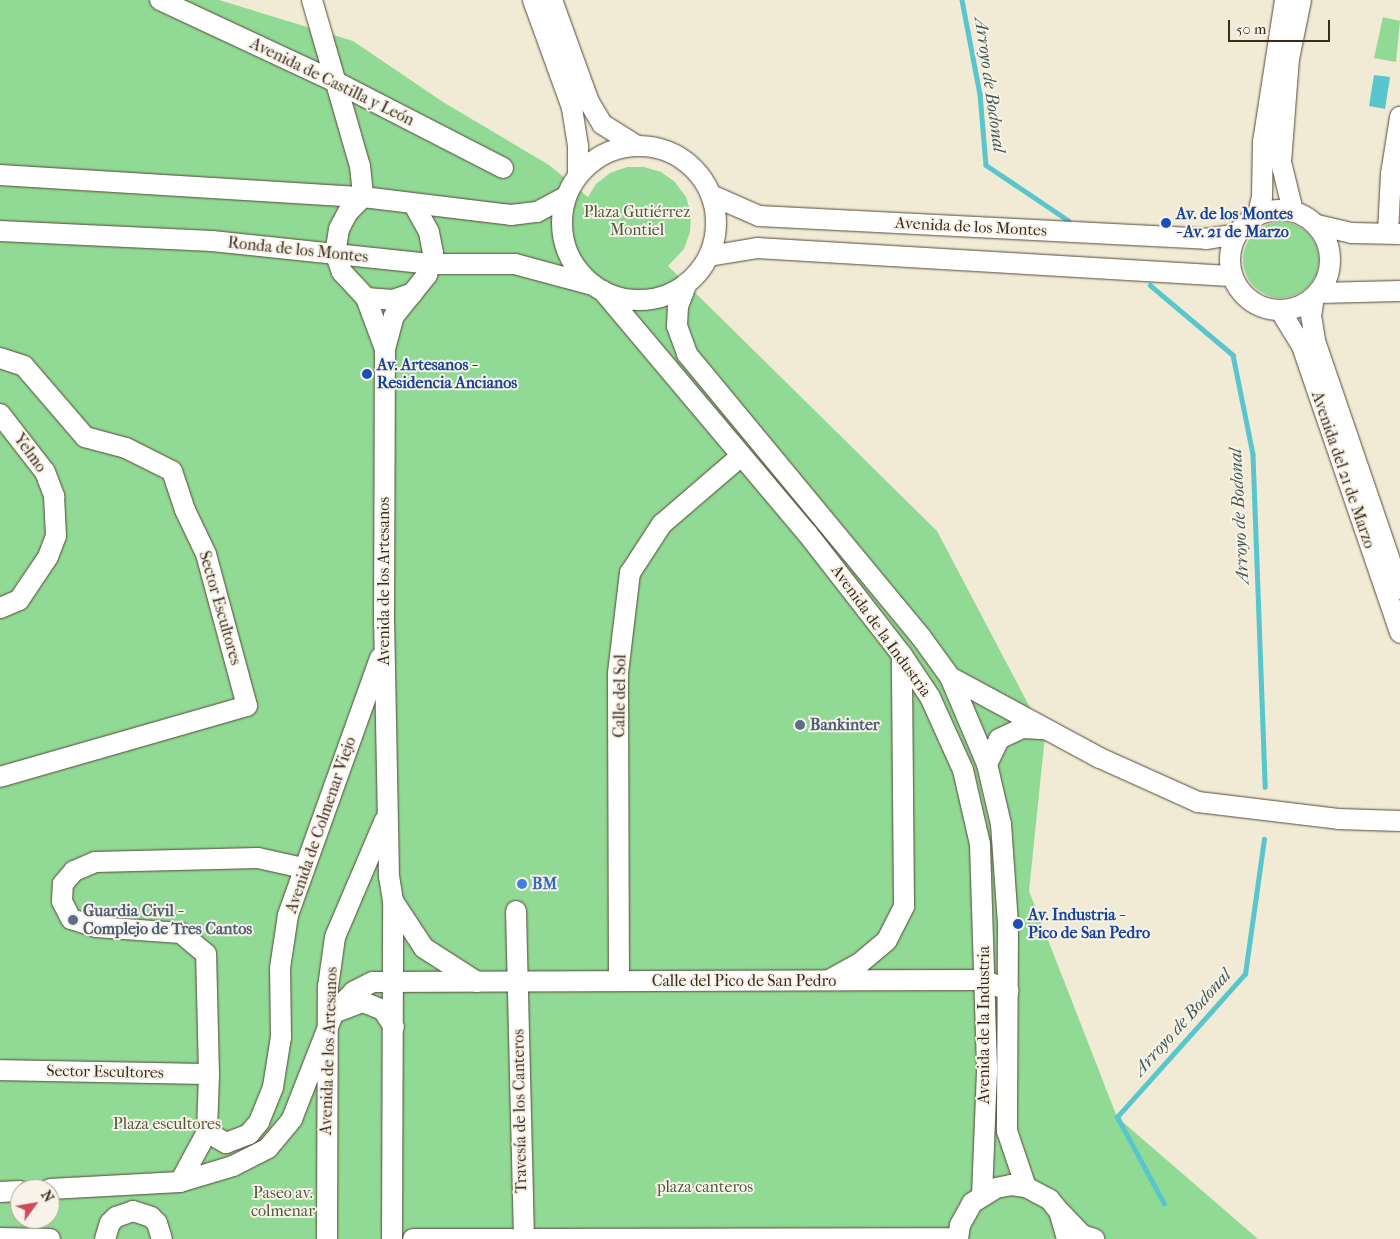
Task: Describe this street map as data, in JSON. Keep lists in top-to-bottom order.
{
  "streets": {
    "street": [
      "Avenida de Castilla y León",
      "Avenida de los Montes",
      "Ronda de los Montes",
      "Yelmo",
      "Avenida del 21 de Marzo",
      "Avenida de los Artesanos",
      "Sector Escultores",
      "Avenida de la Industria",
      "Calle del Sol",
      "Avenida de Colmenar Viejo",
      "Calle del Pico de San Pedro",
      "Travesía de los Canteros"
    ]
  },
  "crossings": [
    ["Avenida de los Montes", "Ronda de los Montes"],
    ["Avenida de los Montes", "Avenida del 21 de Marzo"],
    ["Avenida de los Montes", "Avenida de la Industria"],
    ["Ronda de los Montes", "Avenida de los Artesanos"],
    ["Ronda de los Montes", "Avenida de la Industria"],
    ["Avenida de los Artesanos", "Avenida de Colmenar Viejo"],
    ["Avenida de los Artesanos", "Calle del Pico de San Pedro"],
    ["Avenida de la Industria", "Calle del Sol"],
    ["Avenida de la Industria", "Calle del Pico de San Pedro"],
    ["Calle del Sol", "Calle del Pico de San Pedro"],
    ["Calle del Pico de San Pedro", "Travesía de los Canteros"]
  ],
  "water": ["Arroyo de Bodonal"],
  "parks": [
    "Plaza Gutiérrez Montiel",
    "Plaza escultores",
    "plaza canteros",
    "Paseo av. colmenar"
  ],
  "places": [
    "Av. de los Montes - Av. 21 de Marzo",
    "Av. Artesanos - Residencia Ancianos",
    "Bankinter",
    "BM",
    "Guardia Civil - Complejo de Tres Cantos",
    "Av. Industria - Pico de San Pedro"
  ],
  "scale_bar": "50 m",
  "north": "top right"
}
